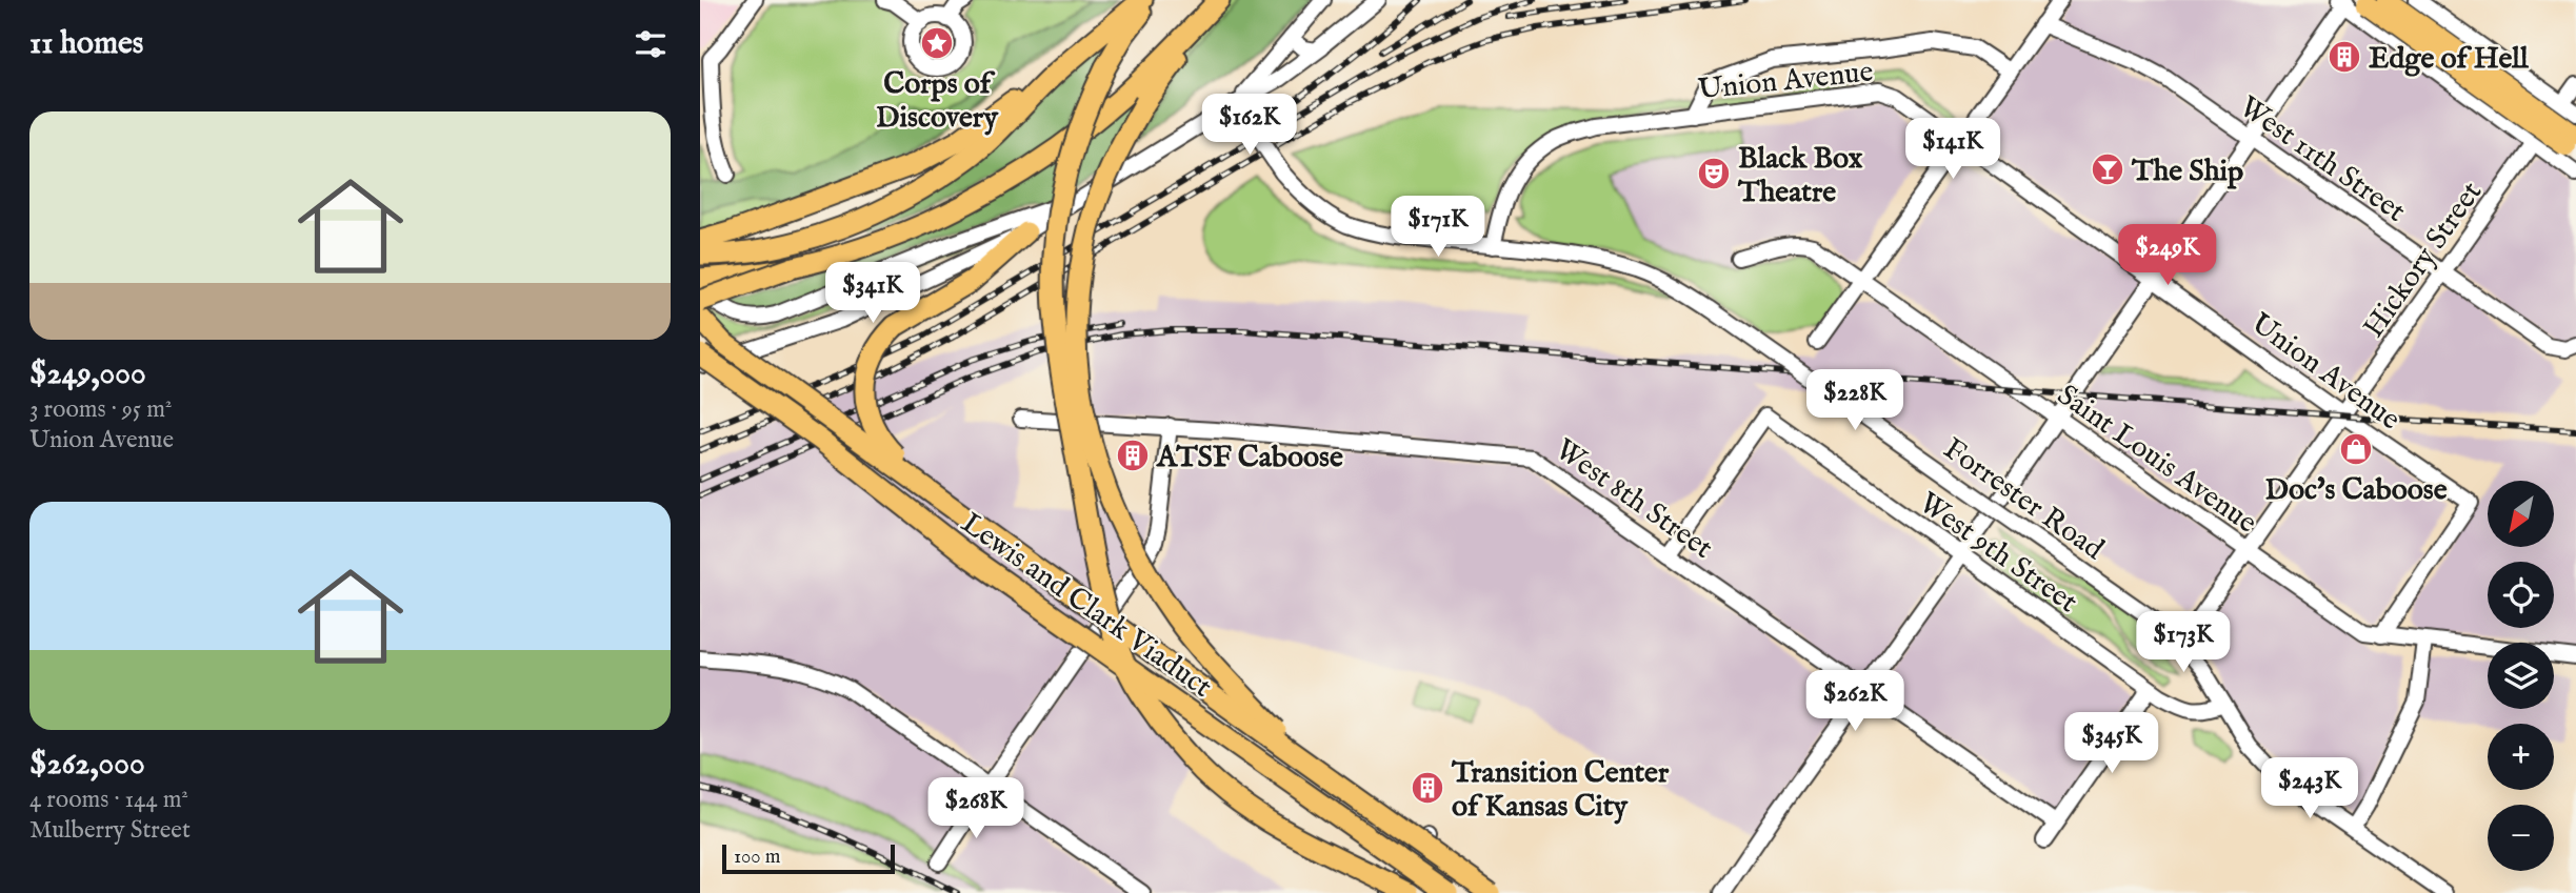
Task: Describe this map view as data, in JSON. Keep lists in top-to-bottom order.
{
  "streets": {
    "highway": ["Lewis and Clark Viaduct"],
    "street": [
      "Union Avenue",
      "West 11th Street",
      "Hickory Street",
      "Saint Louis Avenue",
      "West 8th Street",
      "Forrester Road",
      "West 9th Street"
    ]
  },
  "crossings": [
    ["Union Avenue", "Hickory Street"],
    ["Union Avenue", "Saint Louis Avenue"],
    ["Union Avenue", "Forrester Road"],
    ["West 11th Street", "Hickory Street"],
    ["Hickory Street", "Saint Louis Avenue"],
    ["Hickory Street", "Forrester Road"],
    ["West 8th Street", "West 9th Street"],
    ["Forrester Road", "West 9th Street"]
  ],
  "places": {
    "place": ["Corps of Discovery"],
    "building": ["Edge of Hell", "ATSF Caboose", "Transition Center of Kansas City"],
    "bar": ["The Ship"],
    "theatre": ["Black Box Theatre"],
    "shop": ["Doc's Caboose"]
  },
  "scale_bar": "100 m",
  "north": "bottom left",
  "page": {
    "heading": "11 homes",
    "list": [
      {
        "name": "$249,000",
        "note": "3 rooms · 95 m² · Union Avenue"
      },
      {
        "name": "$262,000",
        "note": "4 rooms · 144 m² · Mulberry Street"
      }
    ],
    "price": [
      "$162K",
      "$141K",
      "$171K",
      "$249K",
      "$341K",
      "$228K",
      "$173K",
      "$262K",
      "$345K",
      "$243K",
      "$268K"
    ],
    "map_buttons": ["+", "−"],
    "scale": "100 m"
  }
}
